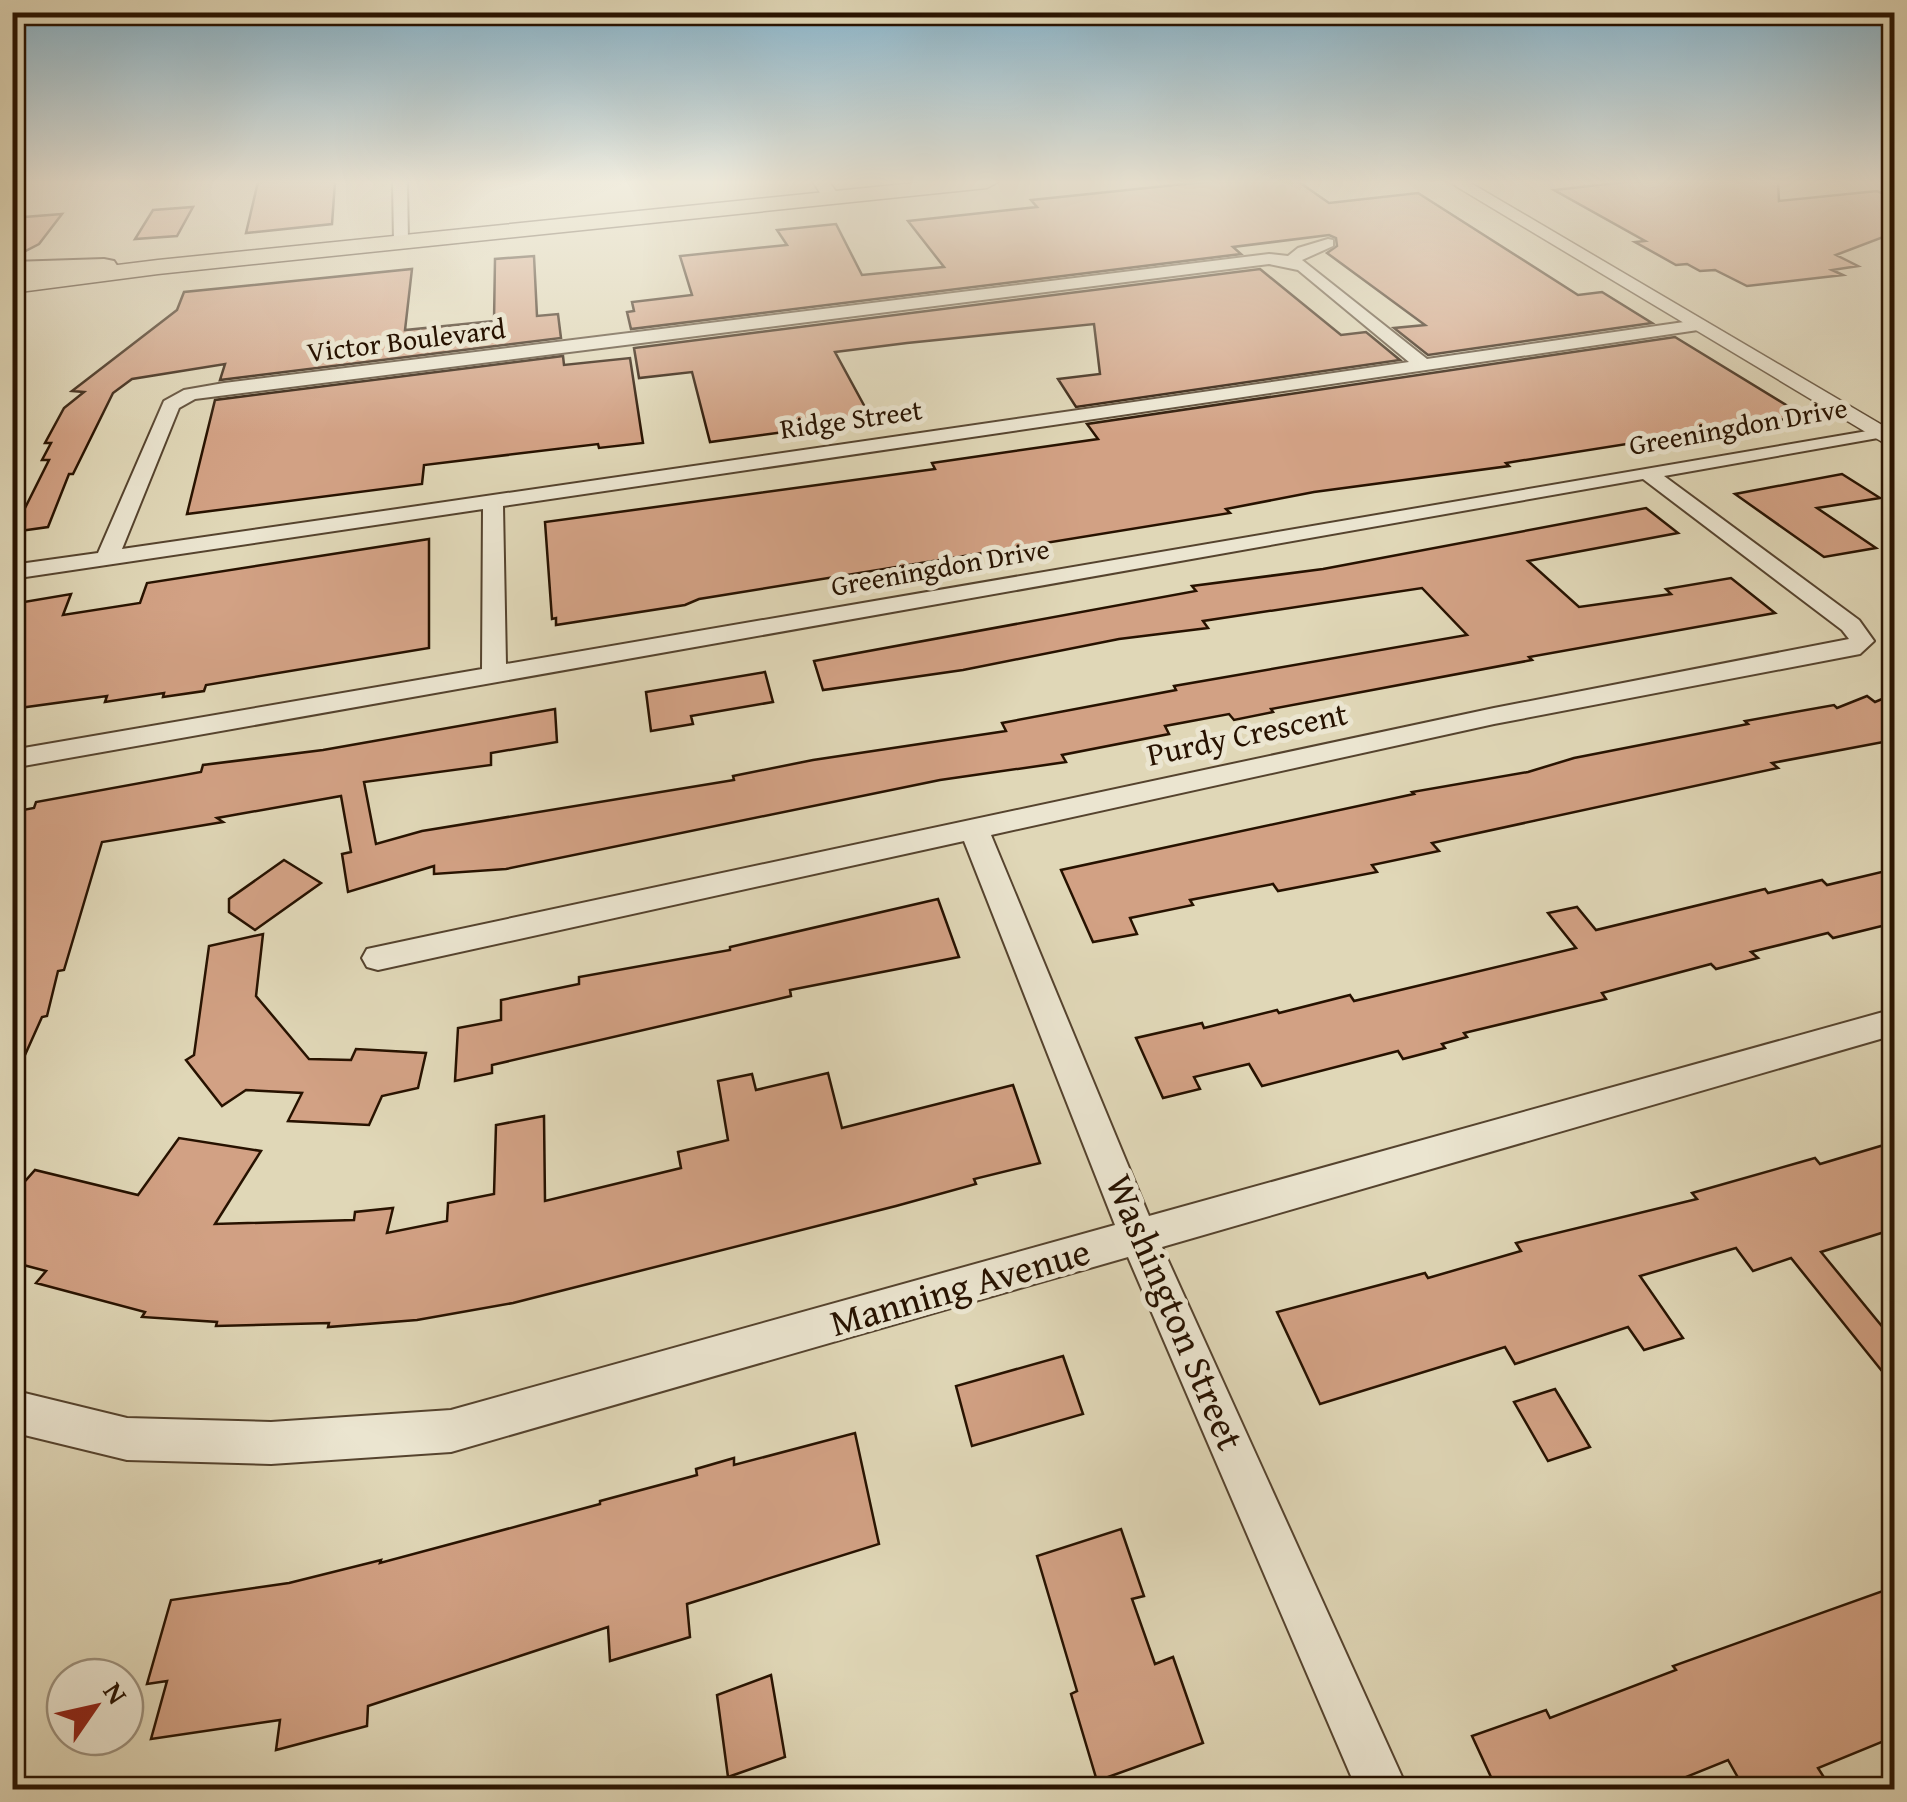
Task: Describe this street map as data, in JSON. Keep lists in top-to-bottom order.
{
  "streets": {
    "street": [
      "Victor Boulevard",
      "Ridge Street",
      "Greeningdon Drive",
      "Purdy Crescent",
      "Manning Avenue",
      "Washington Street"
    ]
  },
  "crossings": [
    ["Victor Boulevard", "Ridge Street"],
    ["Greeningdon Drive", "Purdy Crescent"],
    ["Purdy Crescent", "Washington Street"],
    ["Manning Avenue", "Washington Street"]
  ],
  "north": "top right"
}
